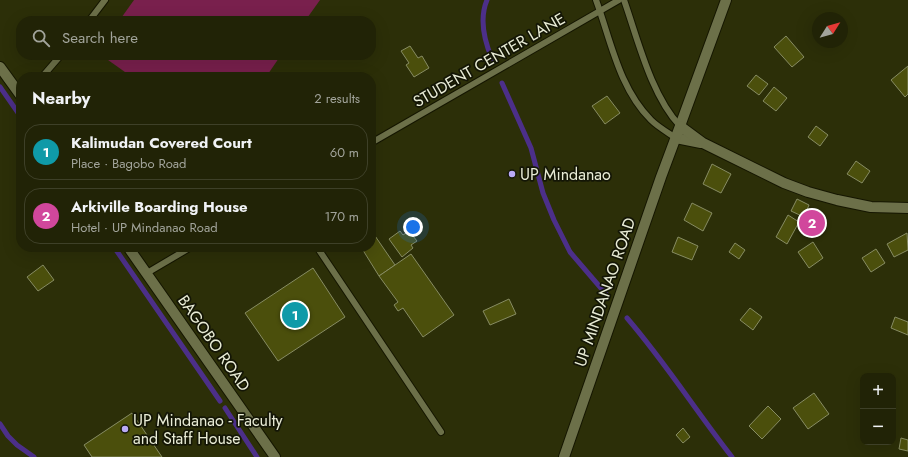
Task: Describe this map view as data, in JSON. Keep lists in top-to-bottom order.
{
  "streets": {
    "street": ["UP MINDANAO ROAD", "BAGOBO ROAD"],
    "lane": ["STUDENT CENTER LANE"]
  },
  "places": ["UP Mindanao", "UP Mindanao - Faculty and Staff House"],
  "north": "top right",
  "page": {
    "search": "Search here",
    "heading": ["Nearby", "2 results"],
    "list": [
      {
        "mark": "1",
        "name": "Kalimudan Covered Court",
        "note": "Place · Bagobo Road",
        "value": "60 m"
      },
      {
        "mark": "2",
        "name": "Arkiville Boarding House",
        "note": "Hotel · UP Mindanao Road",
        "value": "170 m"
      }
    ],
    "pins": ["2", "1"],
    "map_buttons": ["+", "−"]
  }
}
